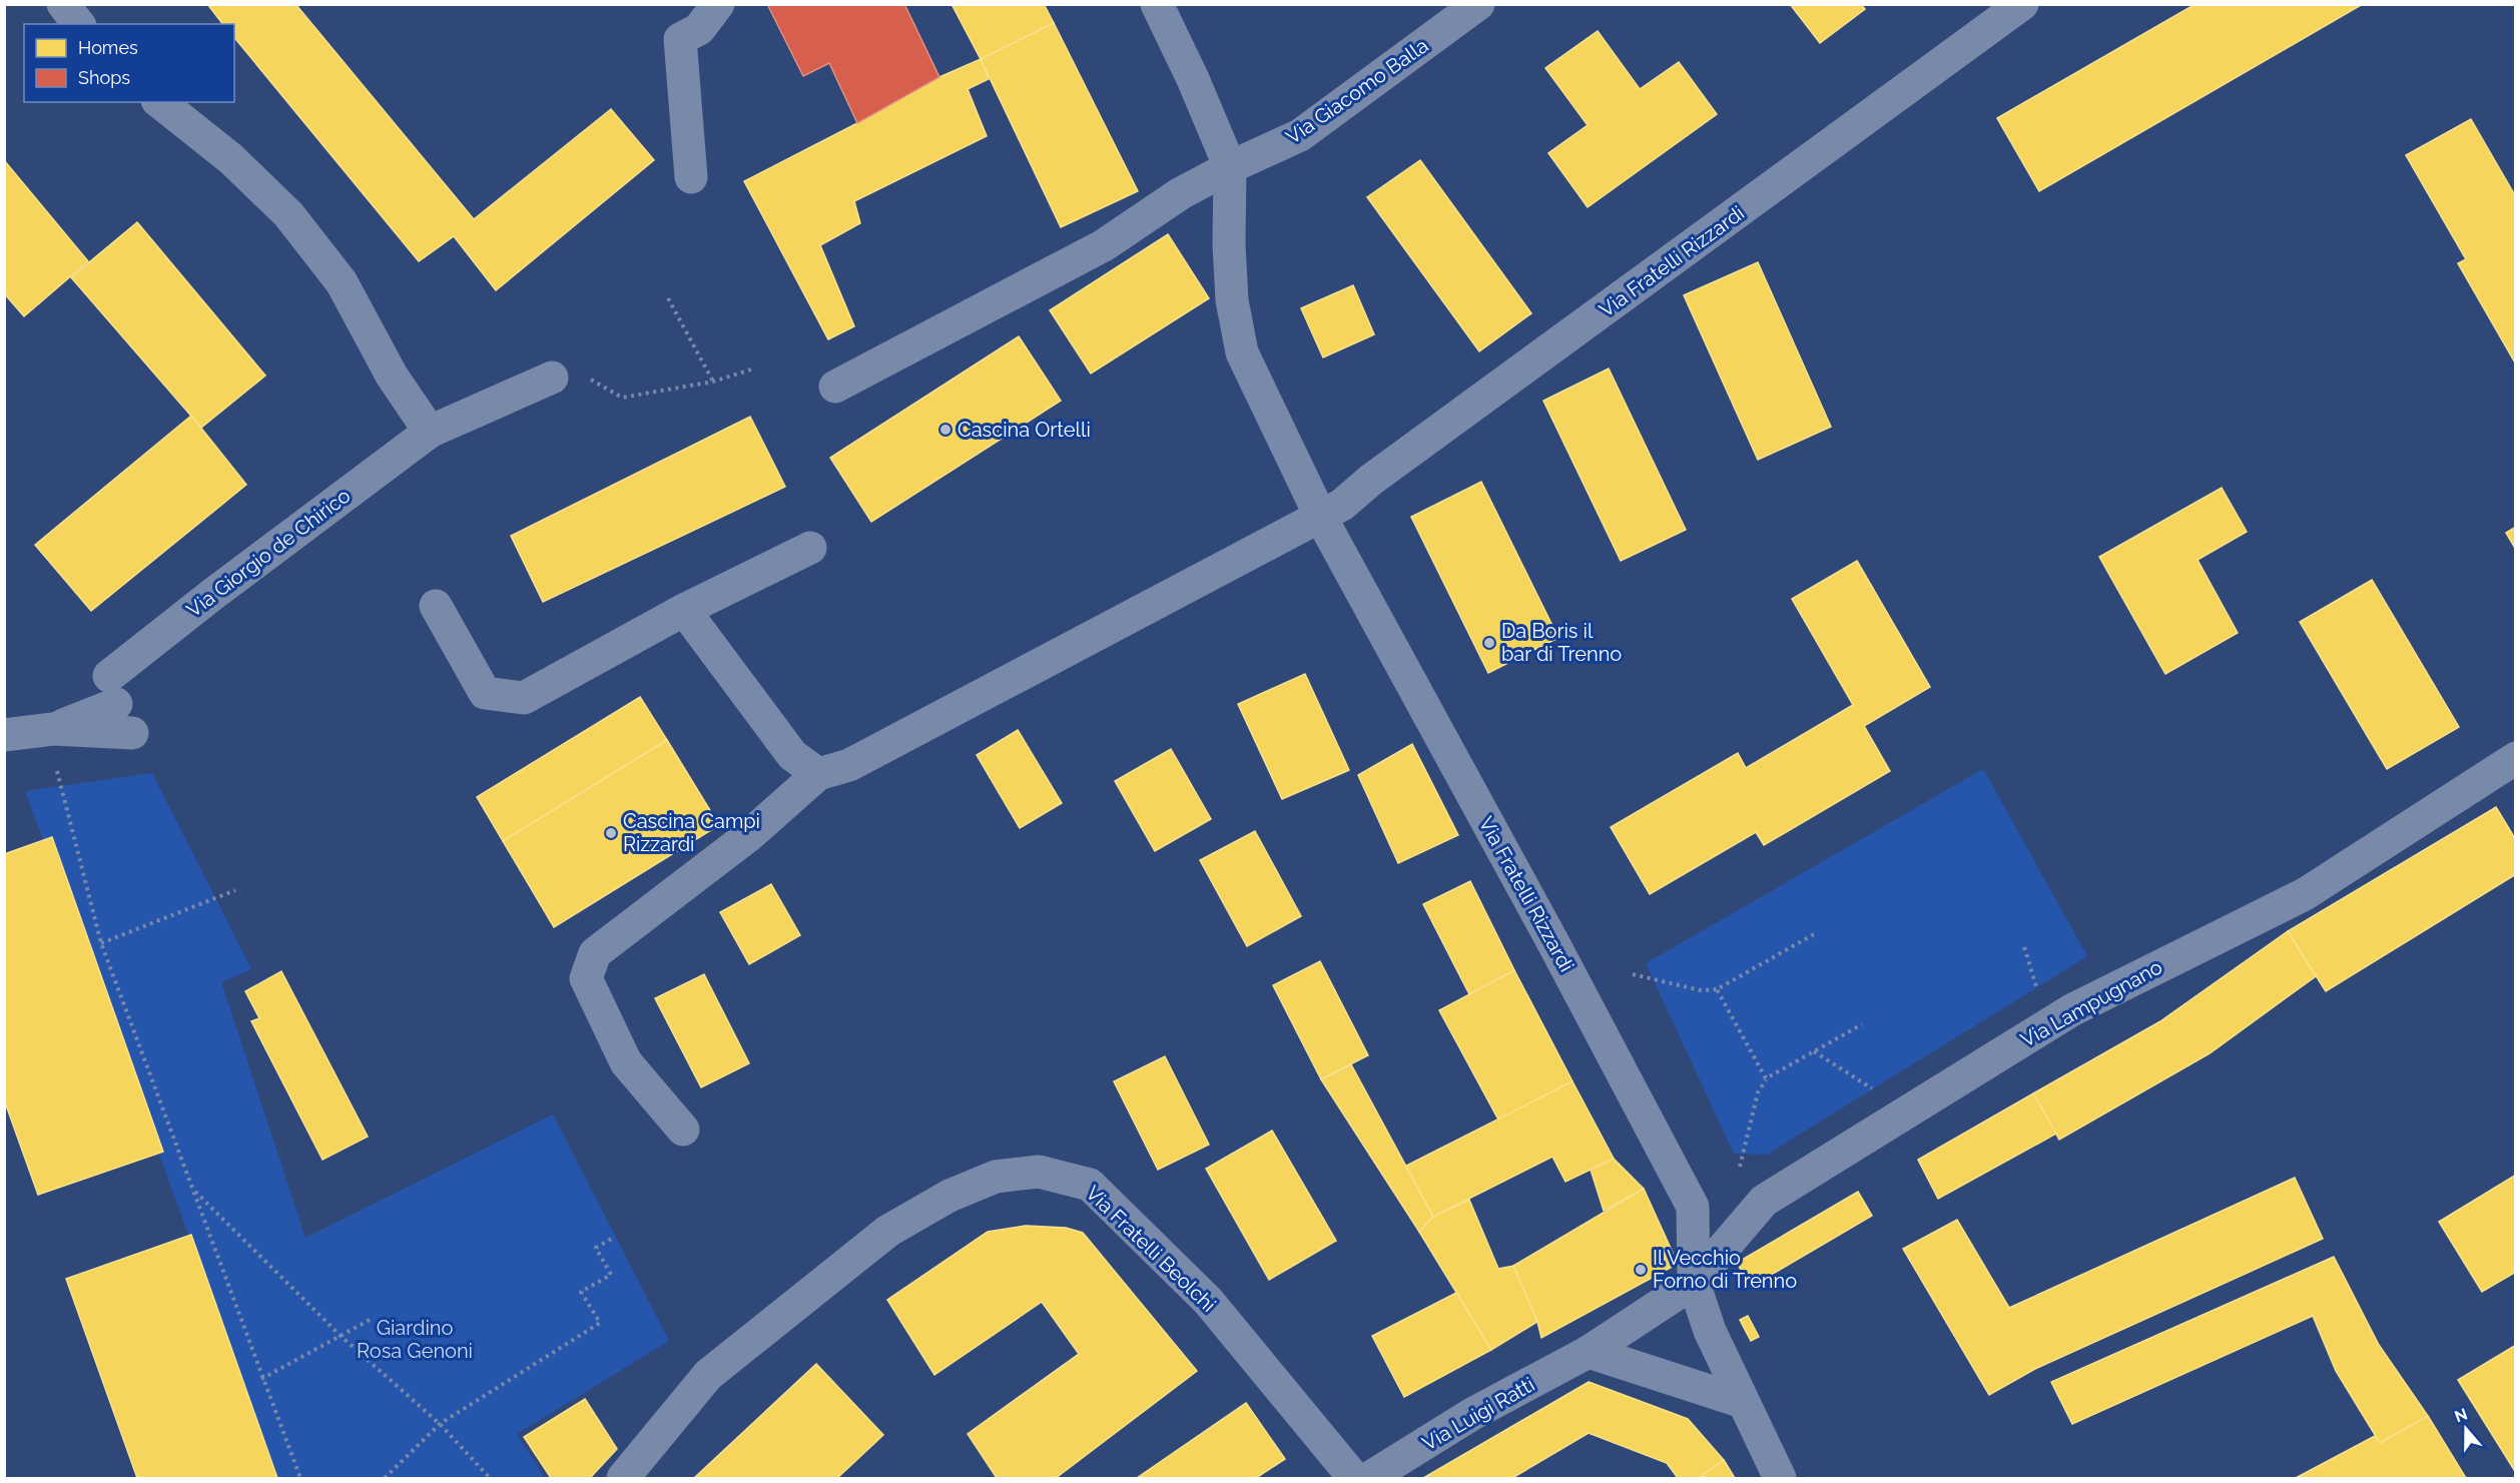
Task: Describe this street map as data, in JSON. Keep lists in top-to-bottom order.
{
  "streets": {
    "street": [
      "Via Giacomo Balla",
      "Via Fratelli Rizzardi",
      "Via Giorgio de Chirico",
      "Via Lampugnano",
      "Via Fratelli Beolchi",
      "Via Luigi Ratti"
    ]
  },
  "crossings": [
    ["Via Giacomo Balla", "Via Fratelli Rizzardi"],
    ["Via Fratelli Rizzardi", "Via Lampugnano"],
    ["Via Fratelli Rizzardi", "Via Luigi Ratti"],
    ["Via Lampugnano", "Via Luigi Ratti"]
  ],
  "parks": ["Giardino Rosa Genoni"],
  "places": [
    "Cascina Ortelli",
    "Da Boris il bar di Trenno",
    "Cascina Campi Rizzardi",
    "Il Vecchio Forno di Trenno"
  ],
  "legend": ["Homes", "Shops"],
  "north": "top"
}
